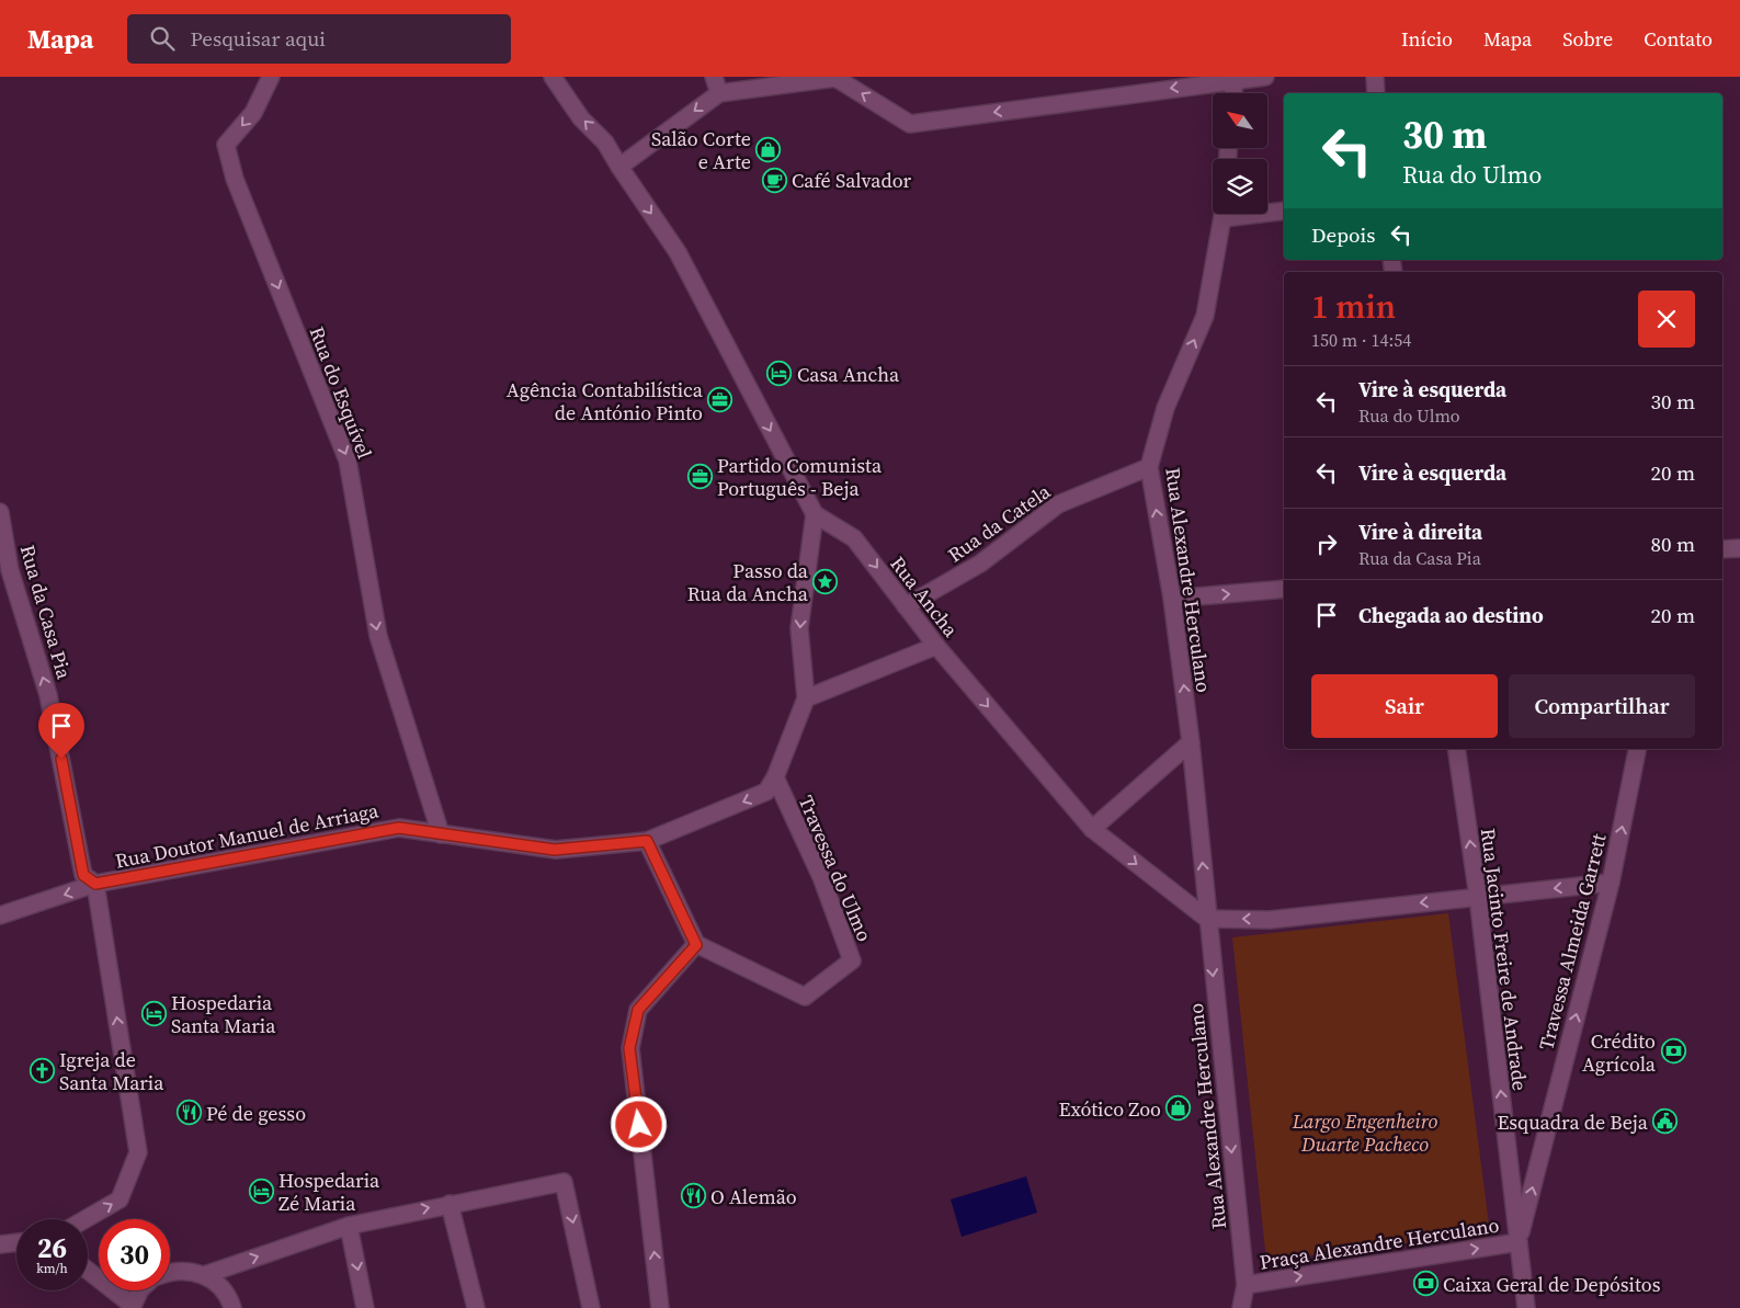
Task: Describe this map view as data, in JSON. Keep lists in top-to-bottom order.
{
  "streets": {
    "street": [
      "Rua do Esquível",
      "Rua da Catela",
      "Rua Alexandre Herculano",
      "Rua Ancha",
      "Rua da Casa Pia",
      "Rua Doutor Manuel de Arriaga",
      "Travessa do Ulmo",
      "Travessa Almeida Garrett",
      "Rua Jacinto Freire de Andrade",
      "Praça Alexandre Herculano"
    ]
  },
  "crossings": [
    ["Rua do Esquível", "Rua Doutor Manuel de Arriaga"],
    ["Rua da Catela", "Rua Alexandre Herculano"],
    ["Rua da Catela", "Rua Ancha"],
    ["Rua Alexandre Herculano", "Praça Alexandre Herculano"],
    ["Rua Ancha", "Rua Doutor Manuel de Arriaga"],
    ["Rua da Casa Pia", "Rua Doutor Manuel de Arriaga"],
    ["Rua Doutor Manuel de Arriaga", "Travessa do Ulmo"],
    ["Travessa Almeida Garrett", "Rua Jacinto Freire de Andrade"],
    ["Travessa Almeida Garrett", "Praça Alexandre Herculano"],
    ["Rua Jacinto Freire de Andrade", "Praça Alexandre Herculano"]
  ],
  "one_way": [
    "Rua do Esquível",
    "Rua Ancha",
    "Rua da Casa Pia",
    "Travessa Almeida Garrett",
    "Rua Jacinto Freire de Andrade",
    "Praça Alexandre Herculano"
  ],
  "parks": ["Largo Engenheiro Duarte Pacheco"],
  "places": {
    "shop": ["Salão Corte e Arte", "Exótico Zoo"],
    "cafe": ["Café Salvador"],
    "hotel": ["Casa Ancha", "Hospedaria Santa Maria", "Hospedaria Zé Maria"],
    "office": ["Agência Contabilística de António Pinto", "Partido Comunista Português - Beja"],
    "place": ["Passo da Rua da Ancha"],
    "bank": ["Crédito Agrícola", "Caixa Geral de Depósitos"],
    "church": ["Igreja de Santa Maria"],
    "restaurant": ["Pé de gesso", "O Alemão"],
    "public building": ["Esquadra de Beja"]
  },
  "north": "top left",
  "page": {
    "header": "Mapa",
    "search": "Pesquisar aqui",
    "nav": [
      "Início",
      "Mapa",
      "Sobre",
      "Contato"
    ],
    "turn": ["30 m", "Rua do Ulmo"],
    "then": "Depois",
    "heading": ["1 min", "150 m · 14:54"],
    "list": [
      {
        "name": "Vire à esquerda",
        "note": "Rua do Ulmo",
        "value": "30 m"
      },
      {
        "name": "Vire à esquerda",
        "value": "20 m"
      },
      {
        "name": "Vire à direita",
        "note": "Rua da Casa Pia",
        "value": "80 m"
      },
      {
        "name": "Chegada ao destino",
        "value": "20 m"
      }
    ],
    "buttons": ["Sair", "Compartilhar"],
    "speed": "26 km/h",
    "limit": "30"
  }
}
